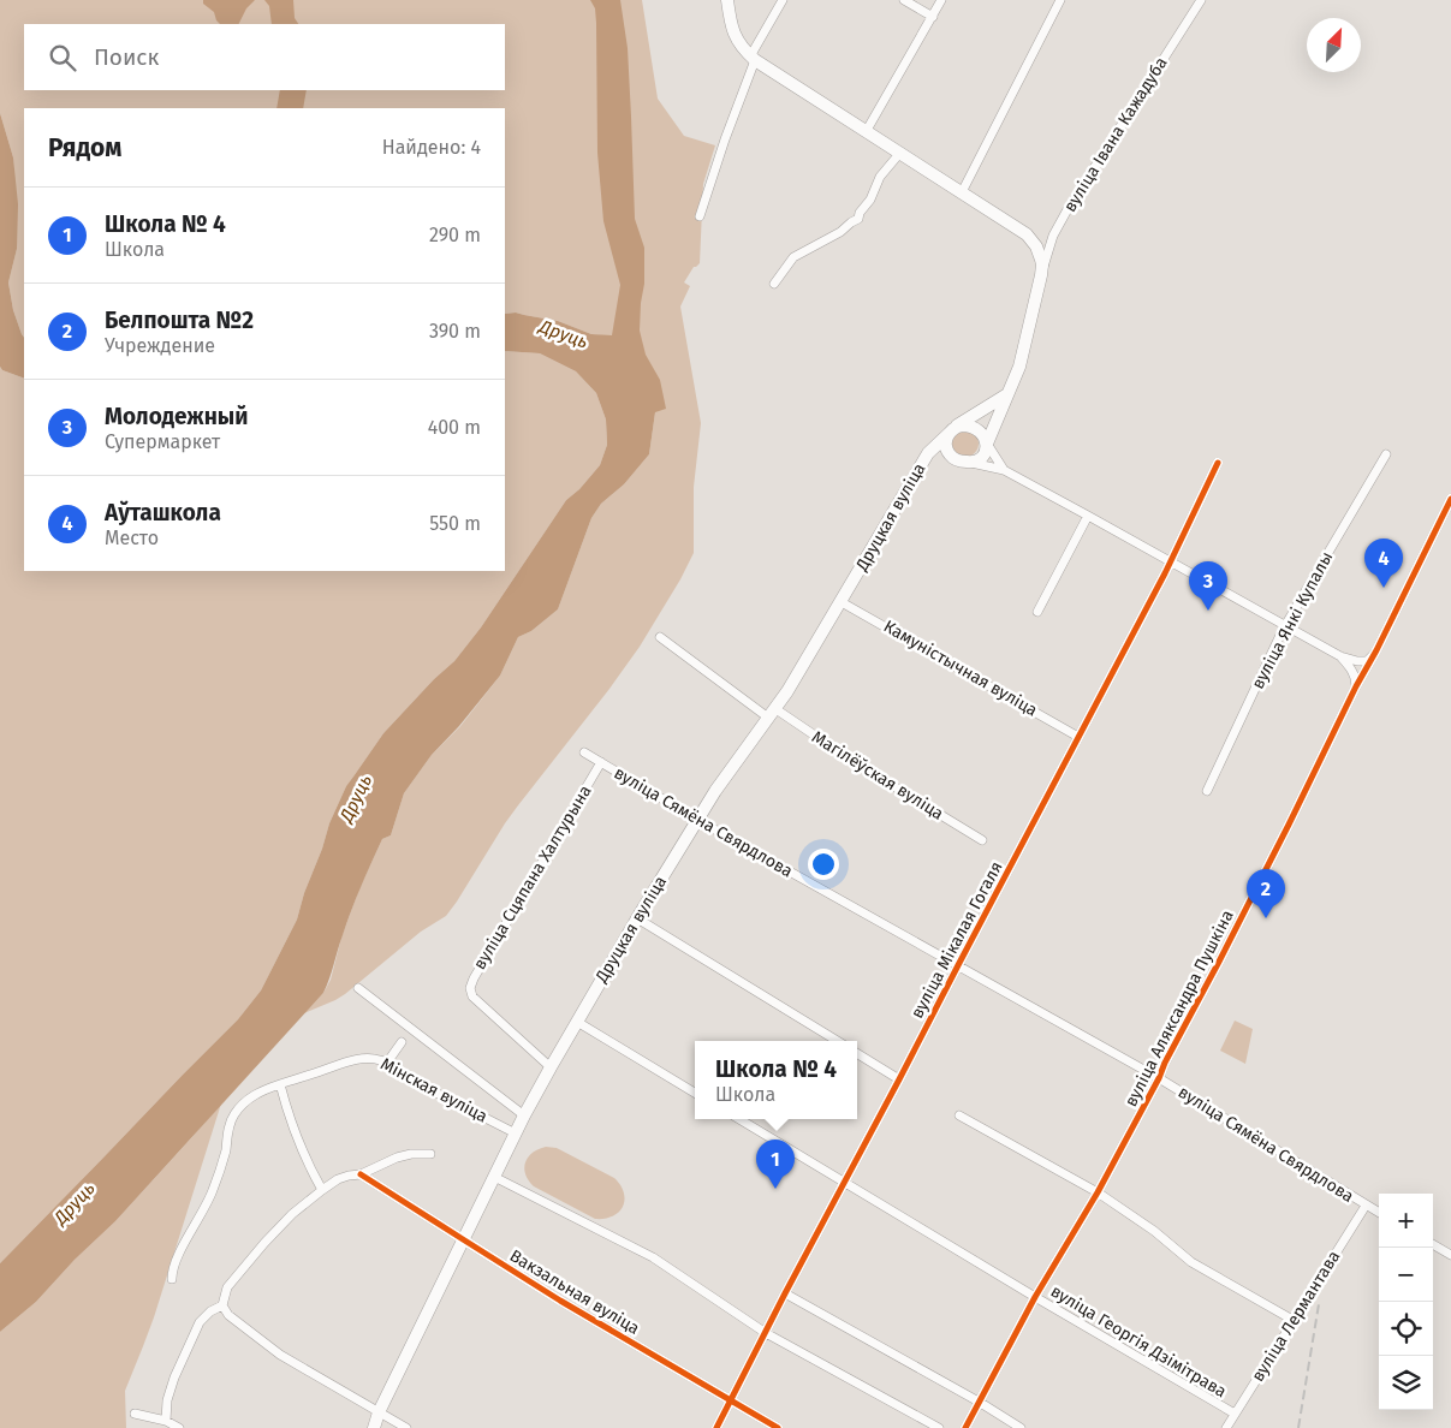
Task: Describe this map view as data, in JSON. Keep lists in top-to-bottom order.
{
  "streets": {
    "main road": ["Друцкая вуліца"],
    "street": [
      "вуліца Івана Кажадуба",
      "вуліца Янкі Купалы",
      "Камуністычная вуліца",
      "Магілёўская вуліца",
      "вуліца Сямёна Свярдлова",
      "вуліца Сцяпана Халтурына",
      "вуліца Мікалая Гогаля",
      "вуліца Аляксандра Пушкіна",
      "Мінская вуліца",
      "Вакзальная вуліца",
      "вуліца Лермантава",
      "вуліца Георгія Дзімітрава"
    ]
  },
  "crossings": [
    ["Друцкая вуліца", "Камуністычная вуліца"],
    ["Друцкая вуліца", "Магілёўская вуліца"],
    ["Друцкая вуліца", "вуліца Сямёна Свярдлова"],
    ["Друцкая вуліца", "вуліца Сцяпана Халтурына"],
    ["Друцкая вуліца", "Мінская вуліца"],
    ["Друцкая вуліца", "Вакзальная вуліца"],
    ["Камуністычная вуліца", "вуліца Мікалая Гогаля"],
    ["вуліца Сямёна Свярдлова", "вуліца Сцяпана Халтурына"],
    ["вуліца Сямёна Свярдлова", "вуліца Мікалая Гогаля"],
    ["вуліца Сямёна Свярдлова", "вуліца Аляксандра Пушкіна"],
    ["вуліца Сямёна Свярдлова", "вуліца Лермантава"],
    ["вуліца Мікалая Гогаля", "Вакзальная вуліца"],
    ["вуліца Мікалая Гогаля", "вуліца Георгія Дзімітрава"],
    ["вуліца Аляксандра Пушкіна", "вуліца Георгія Дзімітрава"],
    ["вуліца Лермантава", "вуліца Георгія Дзімітрава"]
  ],
  "water": ["Друць"],
  "north": "top right",
  "page": {
    "search": "Поиск",
    "heading": ["Рядом", "Найдено: 4"],
    "list": [
      {
        "mark": "1",
        "name": "Школа № 4",
        "note": "Школа",
        "value": "290 m"
      },
      {
        "mark": "2",
        "name": "Белпошта №2",
        "note": "Учреждение",
        "value": "390 m"
      },
      {
        "mark": "3",
        "name": "Молодежный",
        "note": "Супермаркет",
        "value": "400 m"
      },
      {
        "mark": "4",
        "name": "Аўташкола",
        "note": "Место",
        "value": "550 m"
      }
    ],
    "pins": [
      "4",
      "3",
      "2",
      "1"
    ],
    "popup": ["Школа № 4", "Школа"],
    "map_buttons": ["+", "−"]
  }
}
